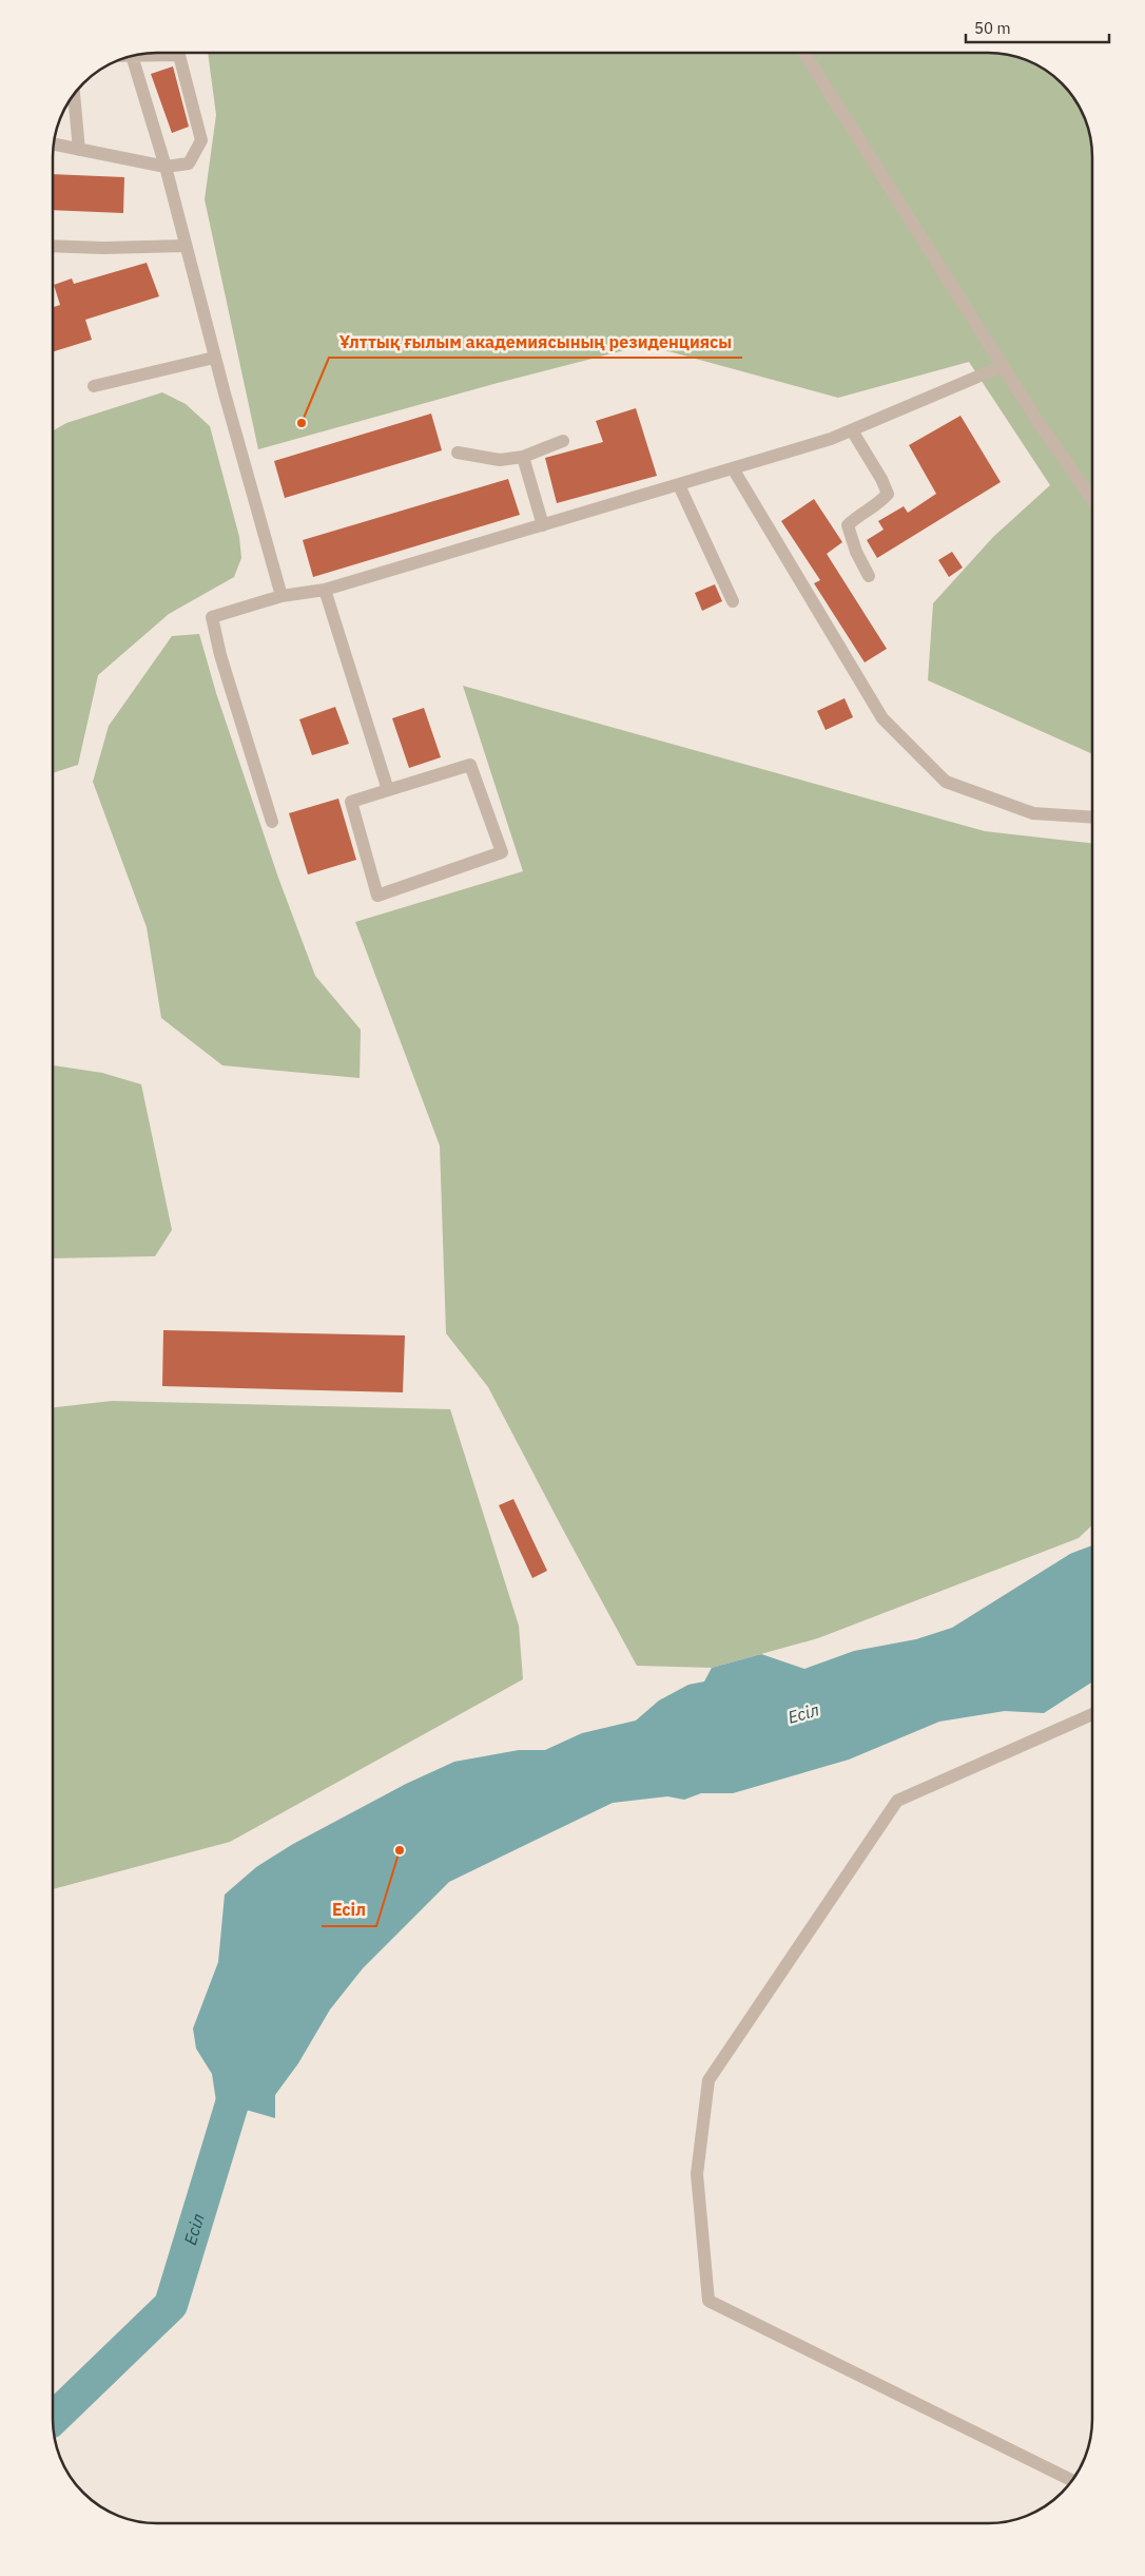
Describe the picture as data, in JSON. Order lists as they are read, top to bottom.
{
  "water": ["Есіл"],
  "places": ["Ұлттық ғылым академиясының резиденциясы", "Есіл"],
  "scale_bar": "50 m"
}
